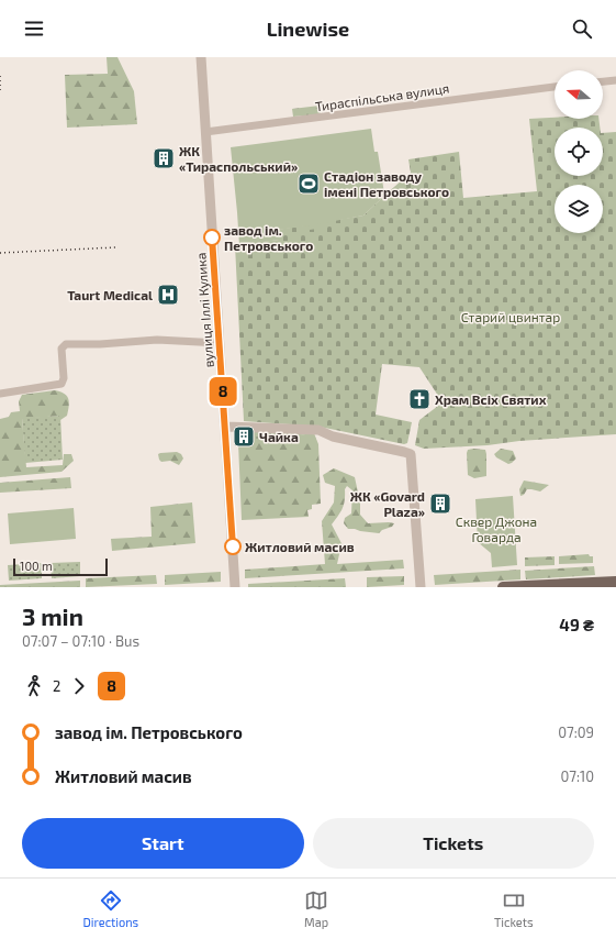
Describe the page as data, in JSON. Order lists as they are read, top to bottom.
{
  "streets": {
    "street": ["Тираспільська вулиця", "вулиця Іллі Кулика"]
  },
  "crossings": [
    ["Тираспільська вулиця", "вулиця Іллі Кулика"]
  ],
  "parks": ["Старий цвинтар", "Сквер Джона Говарда"],
  "places": {
    "building": ["ЖК «Тираспольський»", "Чайка", "ЖК «Govard Plaza»"],
    "sports": ["Стадіон заводу імені Петровського"],
    "other": ["завод ім. Петровського", "Житловий масив"],
    "hospital": ["Taurt Medical"],
    "church": ["Храм Всіх Святих"]
  },
  "lines": ["bus line 8"],
  "scale_bar": "100 m",
  "north": "left",
  "page": {
    "header": "Linewise",
    "on_map": "8",
    "scale": "100 m",
    "heading": ["3 min", "07:07 – 07:10 · Bus", "49 ₴"],
    "legs": ["2", "8"],
    "list": [
      {
        "name": "завод ім. Петровського",
        "value": "07:09"
      },
      {
        "name": "Житловий масив",
        "value": "07:10"
      }
    ],
    "buttons": ["Start", "Tickets"],
    "tabs": ["Directions", "Map", "Tickets"]
  }
}
